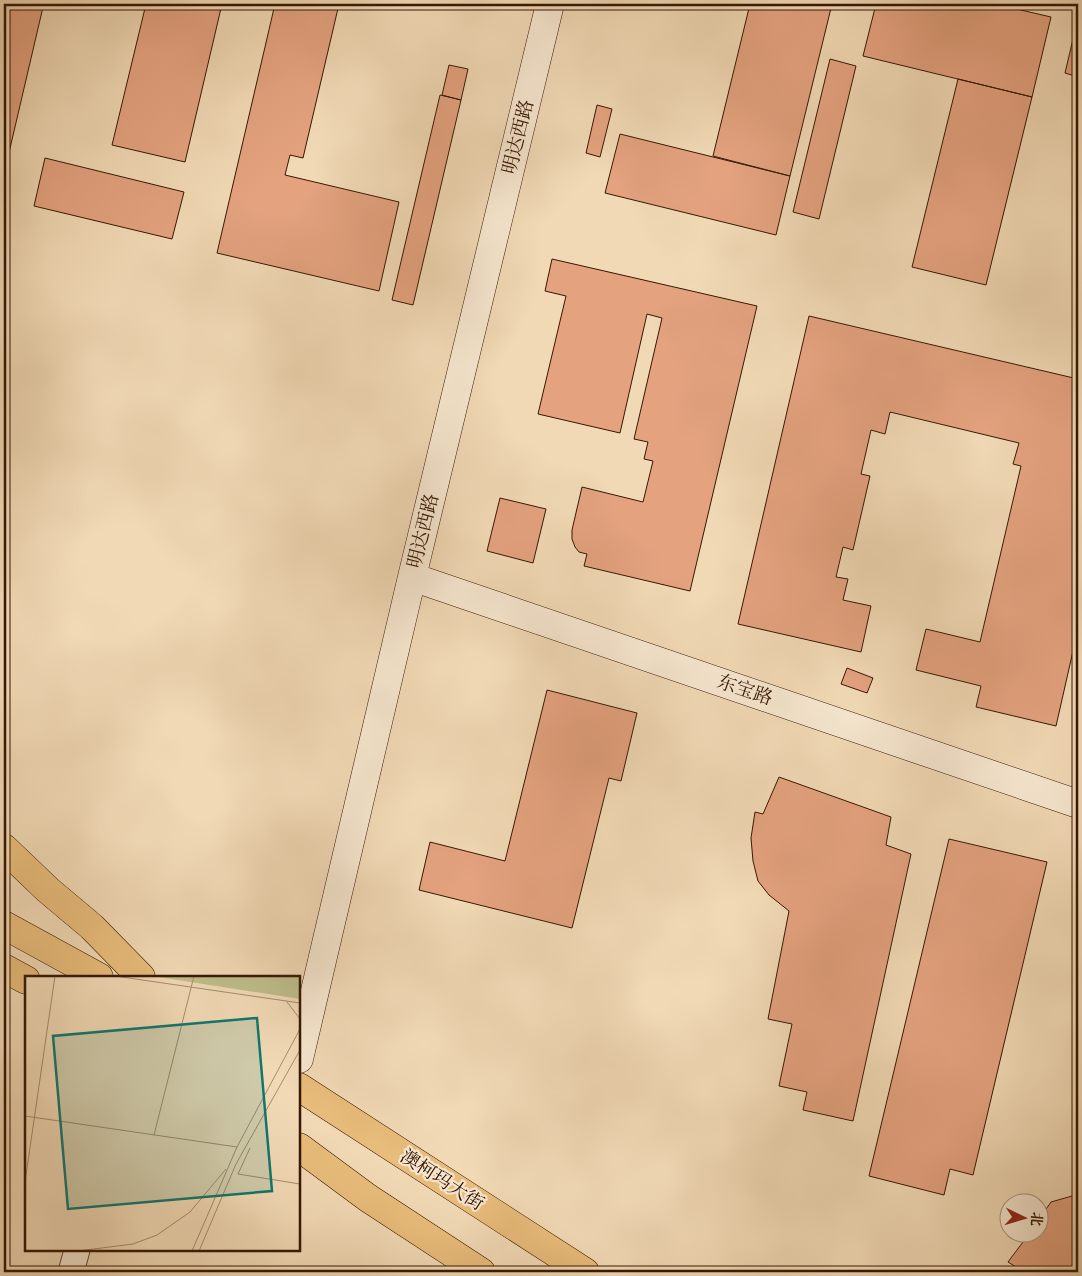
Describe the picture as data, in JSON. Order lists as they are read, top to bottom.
{
  "streets": {
    "main road": ["澳柯玛大街"],
    "street": ["明达西路", "东宝路"]
  },
  "crossings": [
    ["明达西路", "东宝路"]
  ],
  "north": "right"
}
